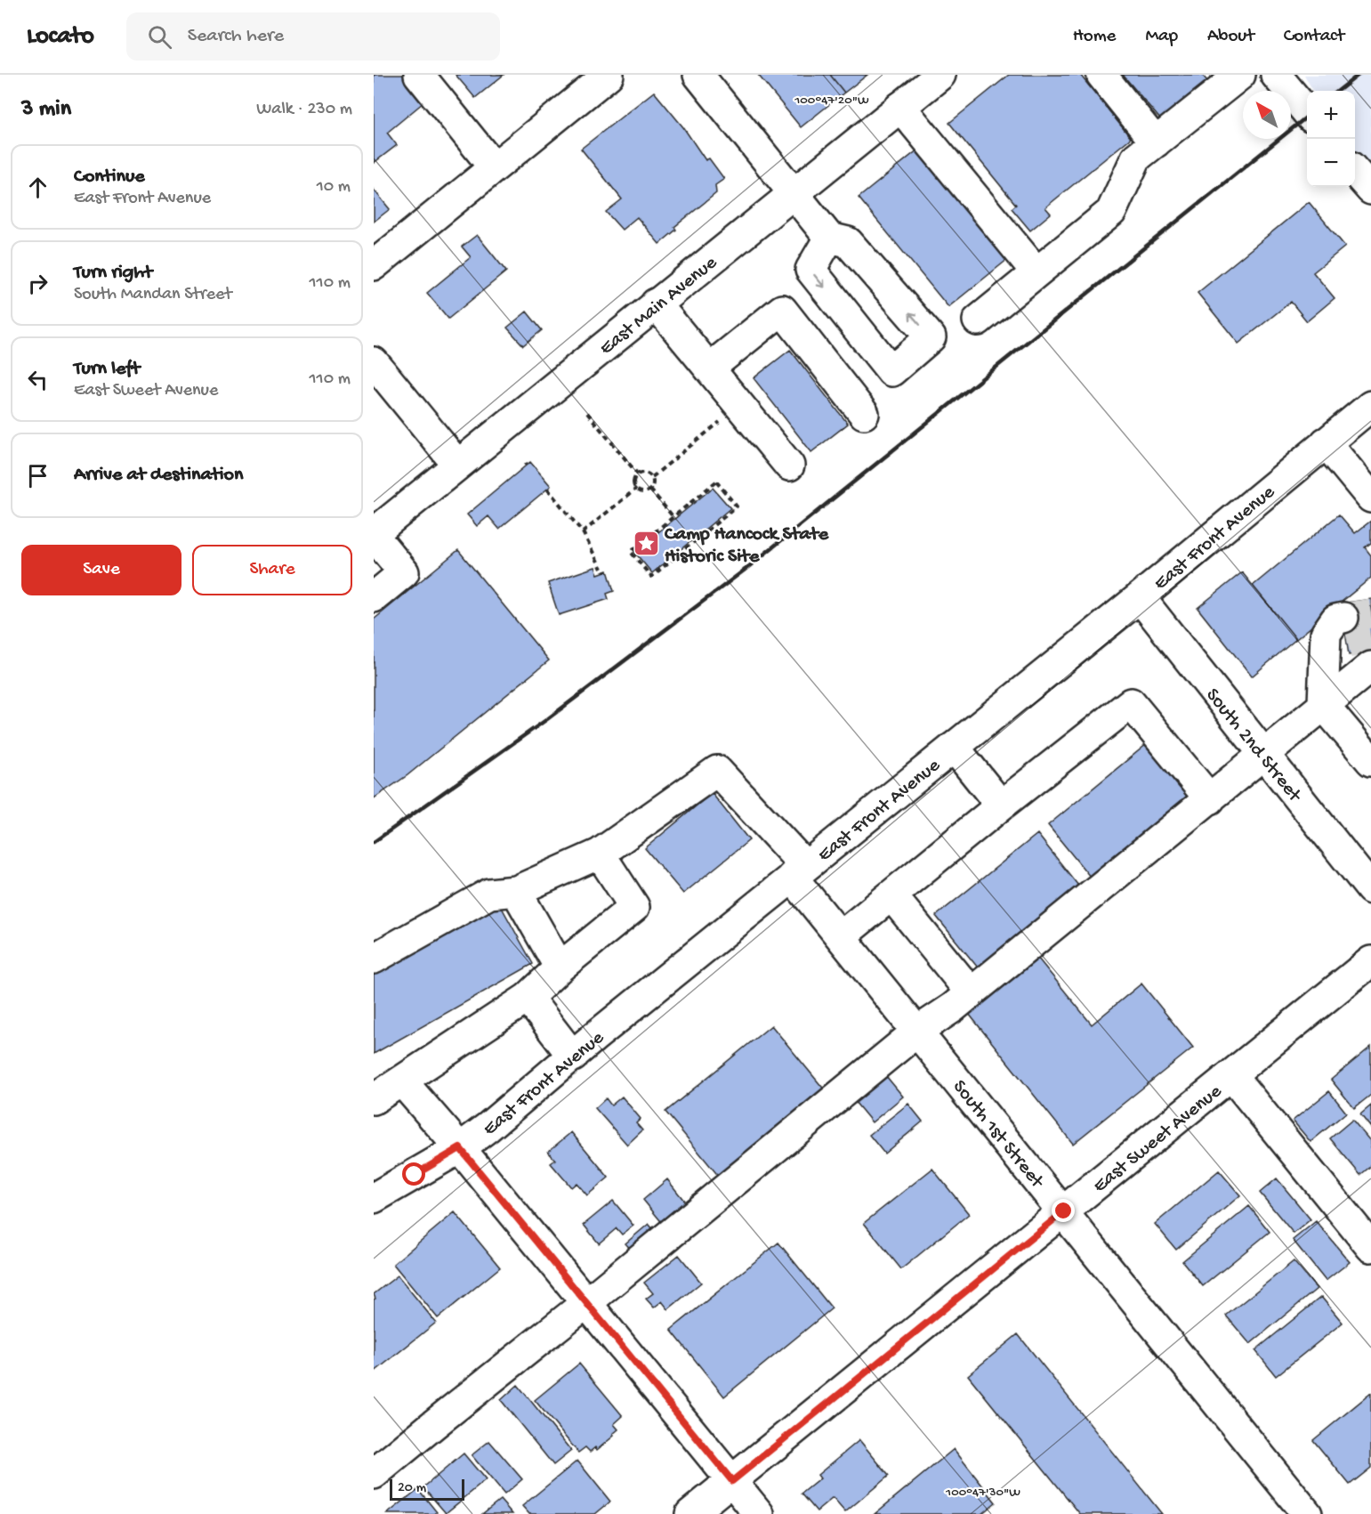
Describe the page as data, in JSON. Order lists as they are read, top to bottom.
{
  "streets": {
    "street": [
      "East Main Avenue",
      "East Front Avenue",
      "South 2nd Street",
      "South 1st Street",
      "East Sweet Avenue"
    ]
  },
  "crossings": [
    ["East Front Avenue", "South 2nd Street"],
    ["East Front Avenue", "South 1st Street"],
    ["South 1st Street", "East Sweet Avenue"]
  ],
  "places": {
    "place": ["Camp Hancock State Historic Site"]
  },
  "scale_bar": "20 m",
  "north": "top left",
  "page": {
    "header": "Locato",
    "search": "Search here",
    "nav": [
      "Home",
      "Map",
      "About",
      "Contact"
    ],
    "heading": ["3 min", "Walk · 230 m"],
    "map_buttons": ["+", "−"],
    "list": [
      ["Continue", "East Front Avenue", "10 m"],
      ["Turn right", "South Mandan Street", "110 m"],
      ["Turn left", "East Sweet Avenue", "110 m"],
      "Arrive at destination"
    ],
    "buttons": ["Save", "Share"],
    "scale": "20 m"
  },
  "coordinates": ["100°47'20\"W", "100°47'30\"W"]
}
